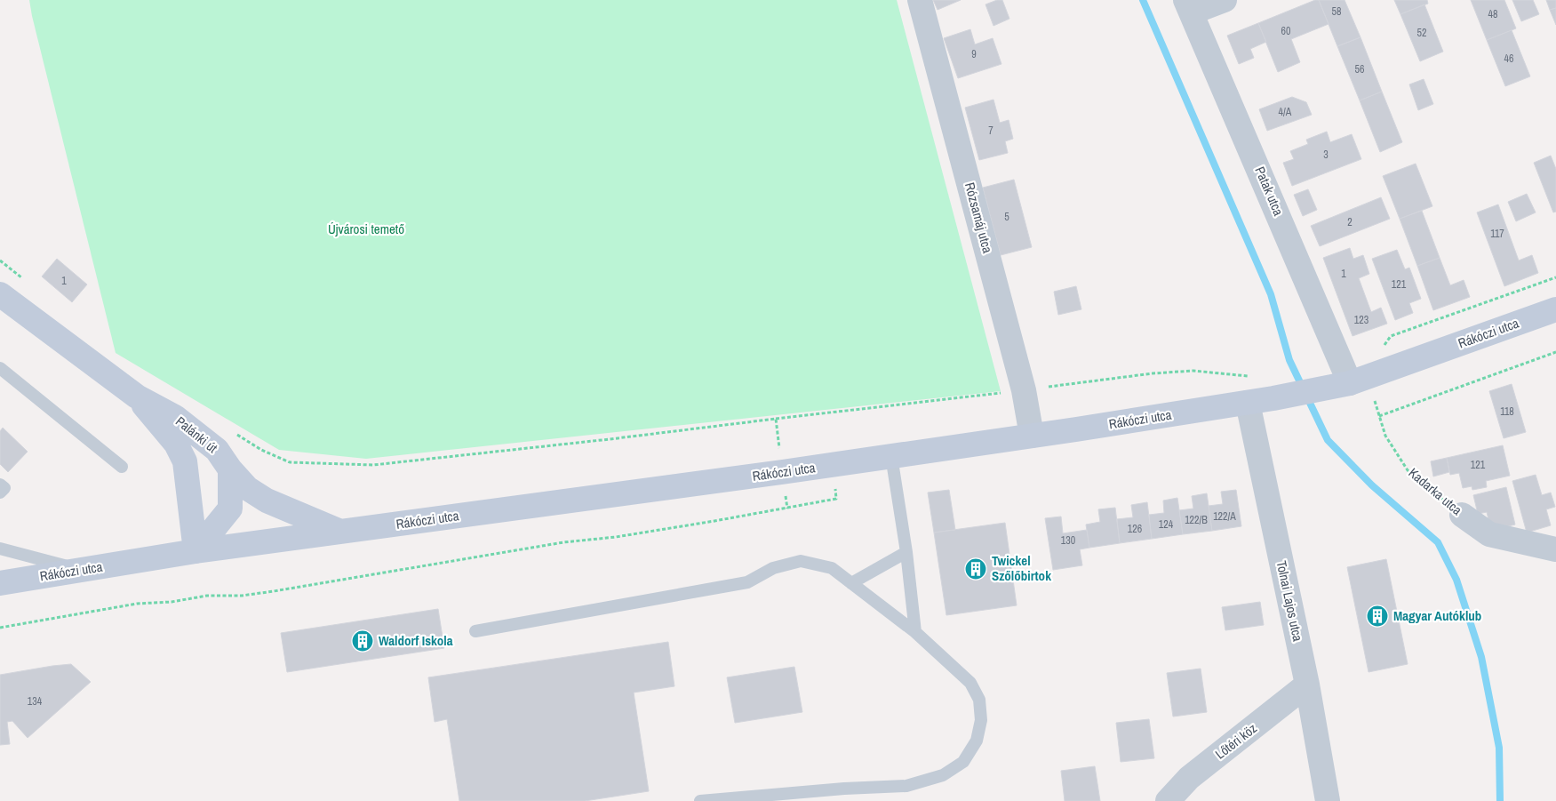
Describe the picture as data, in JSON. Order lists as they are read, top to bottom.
{
  "streets": {
    "street": [
      "Patak utca",
      "Rózsamáj utca",
      "Rákóczi utca",
      "Palánki út",
      "Kadarka utca",
      "Tolnai Lajos utca",
      "Lőtéri köz"
    ]
  },
  "crossings": [
    ["Patak utca", "Rákóczi utca"],
    ["Patak utca", "Kadarka utca"],
    ["Rózsamáj utca", "Rákóczi utca"],
    ["Rákóczi utca", "Palánki út"],
    ["Rákóczi utca", "Kadarka utca"],
    ["Rákóczi utca", "Tolnai Lajos utca"],
    ["Tolnai Lajos utca", "Lőtéri köz"]
  ],
  "parks": ["Újvárosi temető"],
  "places": {
    "building": ["Twickel Szőlőbirtok", "Magyar Autóklub", "Waldorf Iskola"]
  },
  "house_numbers": [
    "58",
    "48",
    "60",
    "52",
    "9",
    "46",
    "56",
    "4/A",
    "7",
    "3",
    "5",
    "2",
    "117",
    "1",
    "1",
    "121",
    "123",
    "118",
    "121",
    "122/A",
    "122/B",
    "124",
    "126",
    "130",
    "134"
  ]
}
